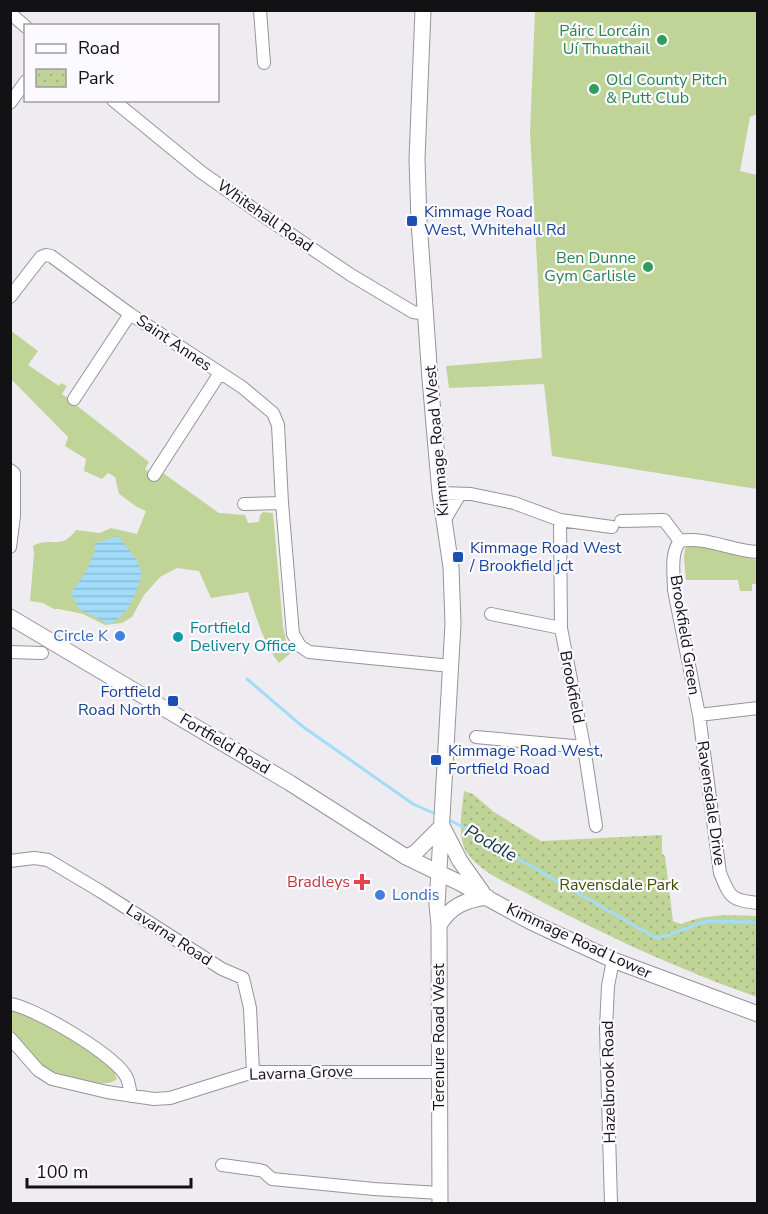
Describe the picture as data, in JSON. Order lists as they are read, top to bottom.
{
  "streets": {
    "main road": [
      "Kimmage Road West",
      "Fortfield Road",
      "Kimmage Road Lower",
      "Terenure Road West"
    ],
    "street": [
      "Whitehall Road",
      "Saint Annes",
      "Brookfield Green",
      "Brookfield",
      "Ravensdale Drive",
      "Lavarna Road",
      "Lavarna Grove",
      "Hazelbrook Road"
    ]
  },
  "crossings": [
    ["Whitehall Road", "Kimmage Road West"],
    ["Saint Annes", "Kimmage Road West"],
    ["Kimmage Road West", "Fortfield Road"],
    ["Kimmage Road West", "Kimmage Road Lower"],
    ["Kimmage Road West", "Terenure Road West"],
    ["Brookfield Green", "Ravensdale Drive"],
    ["Fortfield Road", "Kimmage Road Lower"],
    ["Fortfield Road", "Terenure Road West"],
    ["Lavarna Road", "Lavarna Grove"],
    ["Kimmage Road Lower", "Terenure Road West"],
    ["Kimmage Road Lower", "Hazelbrook Road"],
    ["Terenure Road West", "Lavarna Grove"]
  ],
  "water": ["Poddle"],
  "parks": ["Ravensdale Park"],
  "places": {
    "other": [
      "Páirc Lorcáin Uí Thuathail",
      "Old County Pitch & Putt Club",
      "Ben Dunne Gym Carlisle",
      "Circle K",
      "Fortfield Delivery Office",
      "Londis"
    ],
    "transit": [
      "Kimmage Road West, Whitehall Rd",
      "Kimmage Road West / Brookfield jct",
      "Fortfield Road North",
      "Kimmage Road West, Fortfield Road"
    ],
    "health": ["Bradleys"]
  },
  "legend": ["Road", "Park"],
  "scale_bar": "100 m"
}
